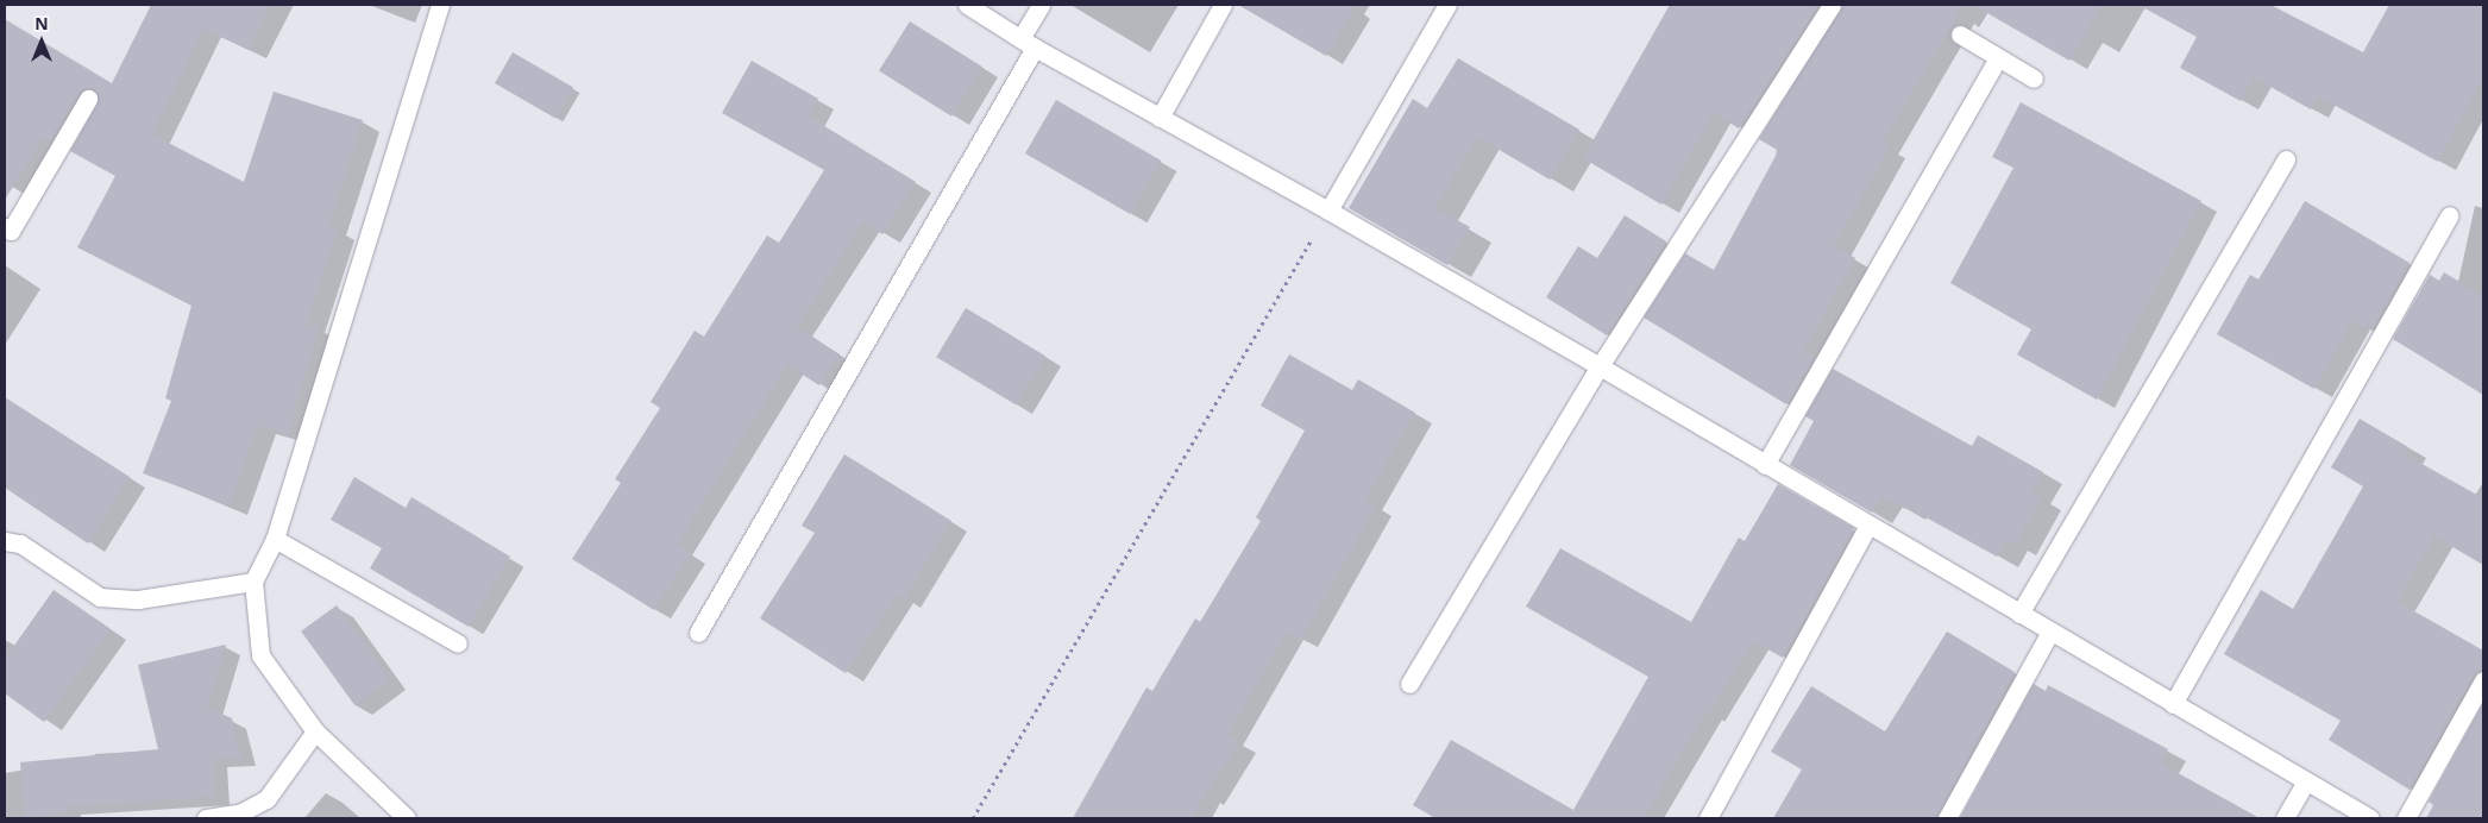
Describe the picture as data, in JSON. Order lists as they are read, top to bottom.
{
  "north": "top"
}
